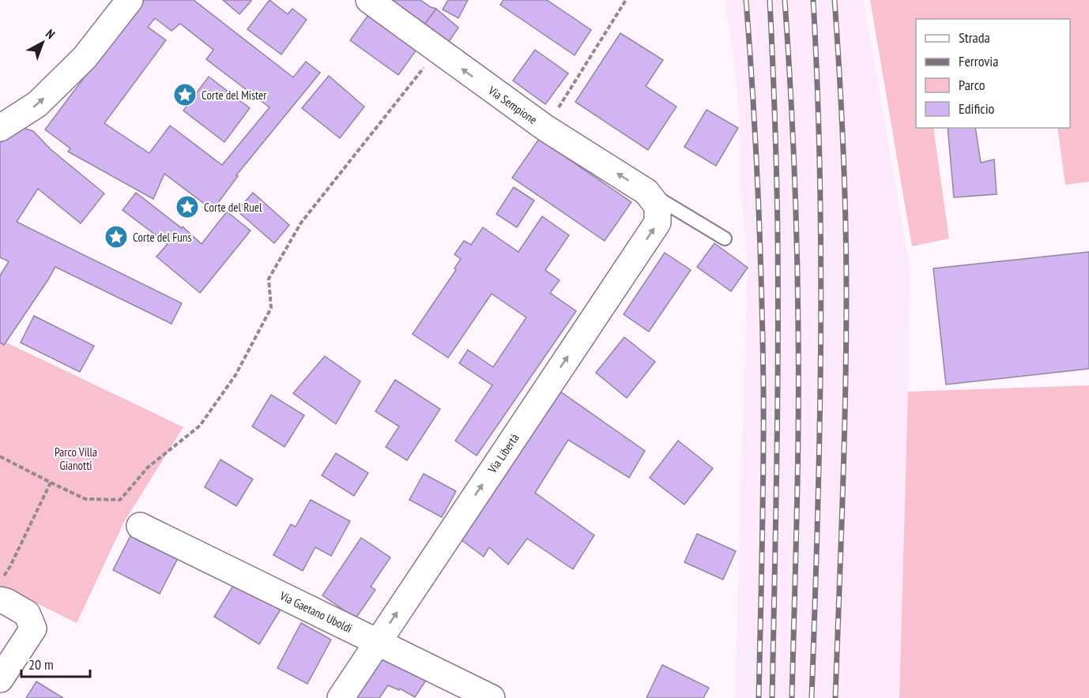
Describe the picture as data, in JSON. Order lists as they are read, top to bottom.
{
  "streets": {
    "street": ["Via Sempione", "Via Libertà", "Via Gaetano Uboldi"]
  },
  "crossings": [
    ["Via Sempione", "Via Libertà"],
    ["Via Libertà", "Via Gaetano Uboldi"]
  ],
  "one_way": ["Via Sempione", "Via Libertà"],
  "parks": ["Parco Villa Gianotti"],
  "places": {
    "place": ["Corte del Mister", "Corte del Ruel", "Corte del Funs"]
  },
  "legend": [
    "Strada",
    "Ferrovia",
    "Parco",
    "Edificio"
  ],
  "scale_bar": "20 m",
  "north": "top right"
}
